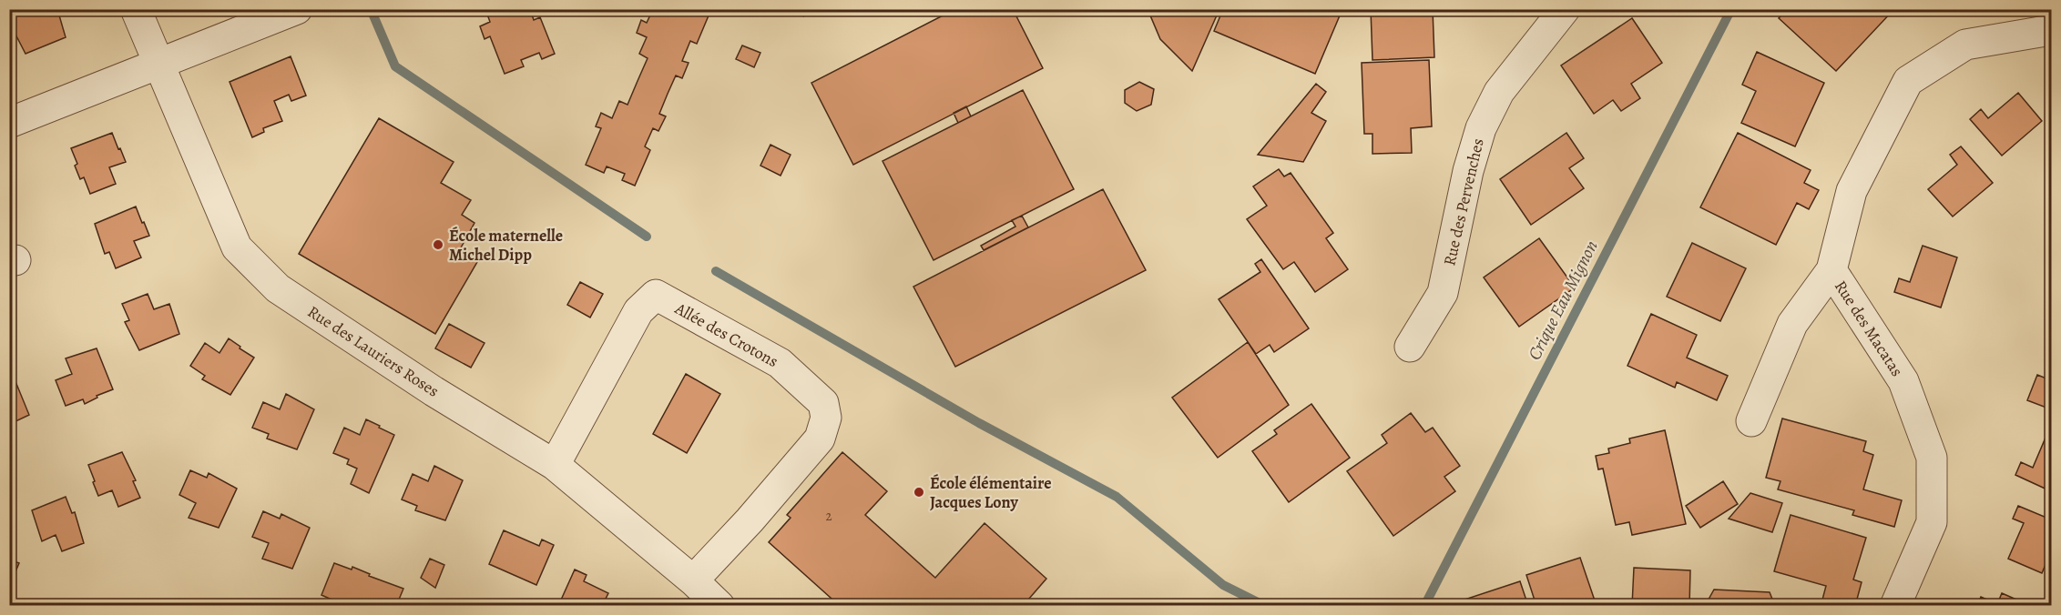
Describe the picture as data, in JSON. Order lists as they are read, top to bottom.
{
  "streets": {
    "street": [
      "Rue des Pervenches",
      "Rue des Macatas",
      "Allée des Crotons",
      "Rue des Lauriers Roses"
    ]
  },
  "crossings": [
    ["Allée des Crotons", "Rue des Lauriers Roses"]
  ],
  "water": ["Crique Eau Mignon"],
  "places": ["École maternelle Michel Dipp", "École élémentaire Jacques Lony"],
  "house_numbers": ["2"]
}
